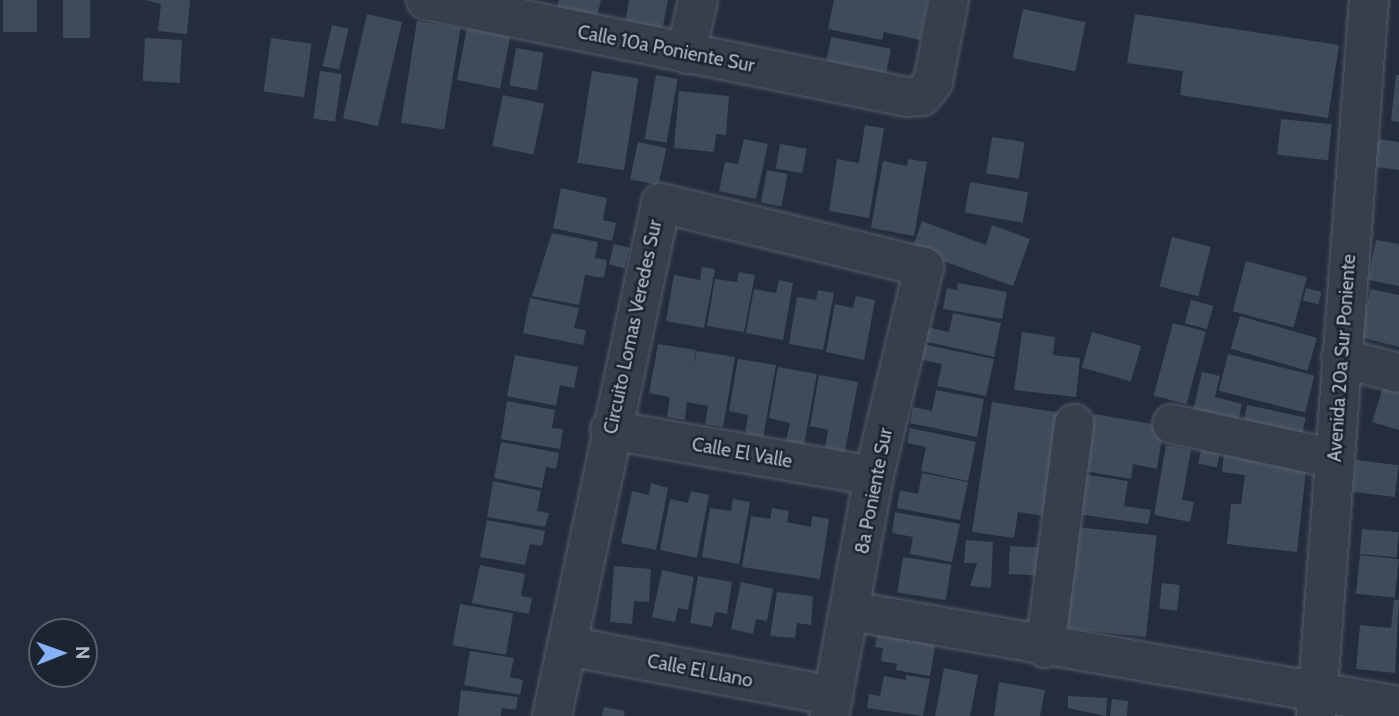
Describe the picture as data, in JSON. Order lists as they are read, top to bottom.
{
  "streets": {
    "street": [
      "Calle 10a Poniente Sur",
      "Circuito Lomas Veredes Sur",
      "Avenida 20a Sur Poniente",
      "Calle El Valle",
      "8a Poniente Sur",
      "Calle El Llano"
    ]
  },
  "crossings": [
    ["Circuito Lomas Veredes Sur", "Calle El Valle"],
    ["Circuito Lomas Veredes Sur", "8a Poniente Sur"],
    ["Circuito Lomas Veredes Sur", "Calle El Llano"],
    ["Calle El Valle", "8a Poniente Sur"],
    ["8a Poniente Sur", "Calle El Llano"]
  ],
  "north": "right"
}
